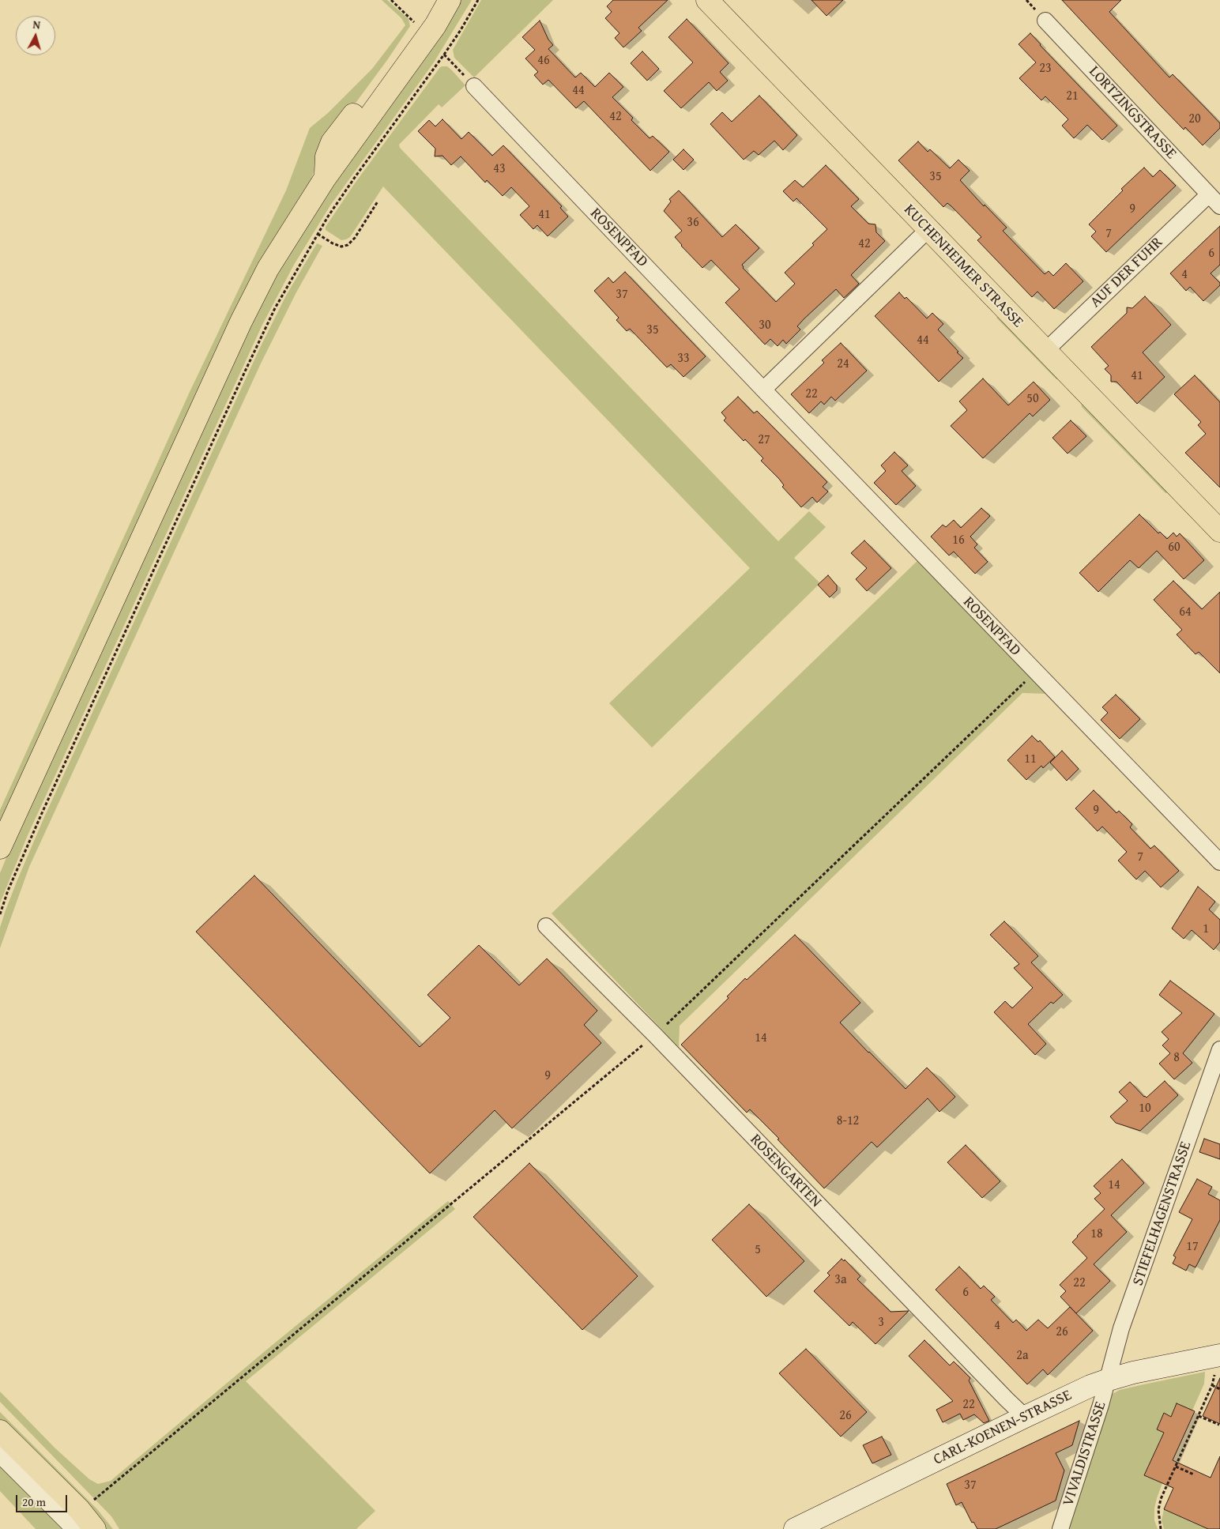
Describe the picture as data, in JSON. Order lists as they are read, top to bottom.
{
  "streets": {
    "main road": ["KUCHENHEIMER STRASSE"],
    "street": [
      "LORTZINGSTRASSE",
      "ROSENPFAD",
      "AUF DER FUHR",
      "ROSENGARTEN",
      "STIEFELHAGENSTRASSE",
      "CARL-KOENEN-STRASSE",
      "VIVALDISTRASSE"
    ]
  },
  "crossings": [
    ["LORTZINGSTRASSE", "AUF DER FUHR"],
    ["KUCHENHEIMER STRASSE", "AUF DER FUHR"],
    ["ROSENGARTEN", "CARL-KOENEN-STRASSE"],
    ["STIEFELHAGENSTRASSE", "CARL-KOENEN-STRASSE"],
    ["STIEFELHAGENSTRASSE", "VIVALDISTRASSE"],
    ["CARL-KOENEN-STRASSE", "VIVALDISTRASSE"]
  ],
  "house_numbers": [
    "46",
    "23",
    "44",
    "21",
    "42",
    "20",
    "43",
    "35",
    "9",
    "41",
    "36",
    "7",
    "42",
    "6",
    "4",
    "37",
    "30",
    "35",
    "44",
    "33",
    "24",
    "41",
    "22",
    "50",
    "27",
    "16",
    "60",
    "64",
    "11",
    "9",
    "7",
    "1",
    "14",
    "8",
    "9",
    "10",
    "8-12",
    "14",
    "18",
    "17",
    "5",
    "3a",
    "22",
    "6",
    "3",
    "4",
    "26",
    "2a",
    "22",
    "26",
    "37"
  ],
  "scale_bar": "20 m",
  "north": "top"
}
